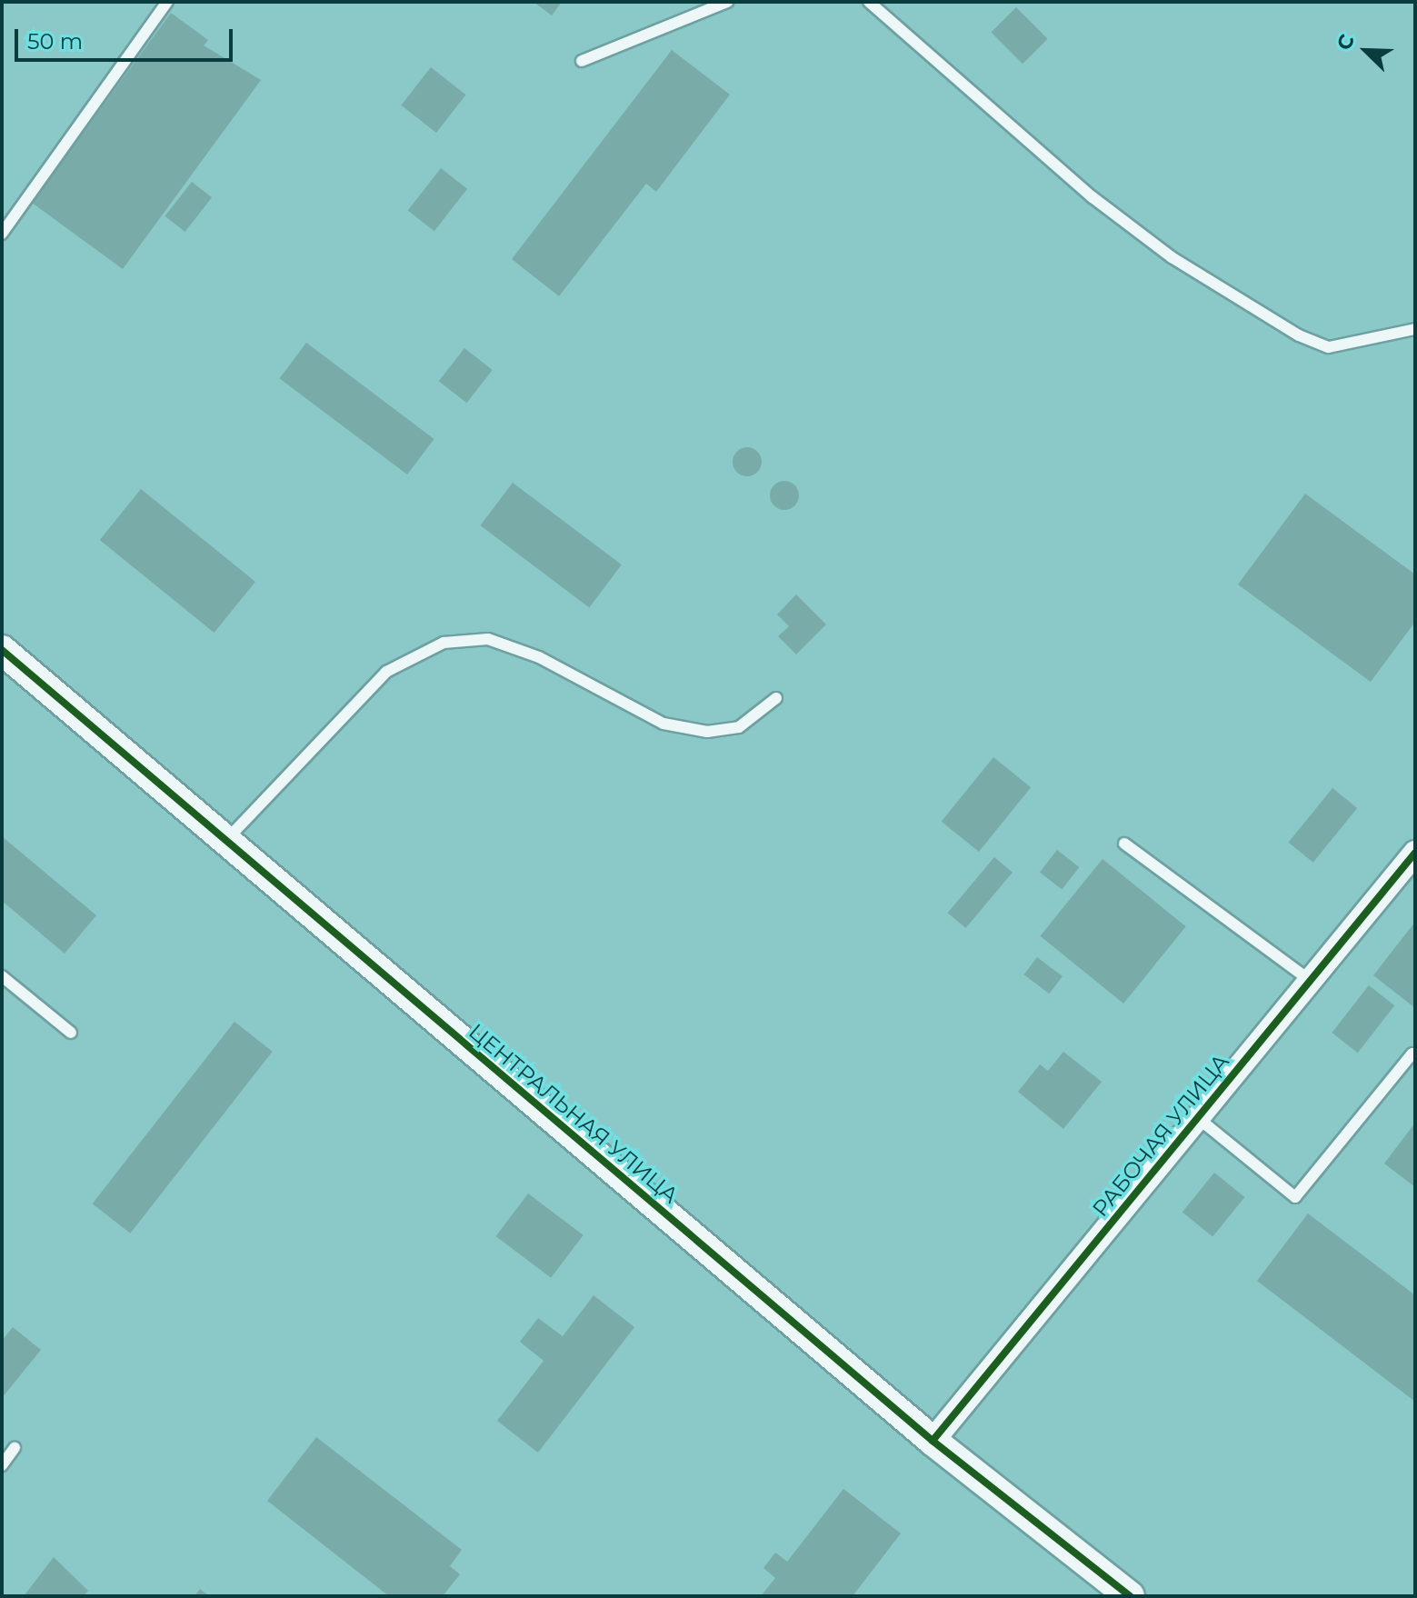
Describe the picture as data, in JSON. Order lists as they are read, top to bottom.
{
  "streets": {
    "street": ["ЦЕНТРАЛЬНАЯ УЛИЦА", "РАБОЧАЯ УЛИЦА"]
  },
  "crossings": [
    ["ЦЕНТРАЛЬНАЯ УЛИЦА", "РАБОЧАЯ УЛИЦА"]
  ],
  "scale_bar": "50 m",
  "north": "top left"
}
